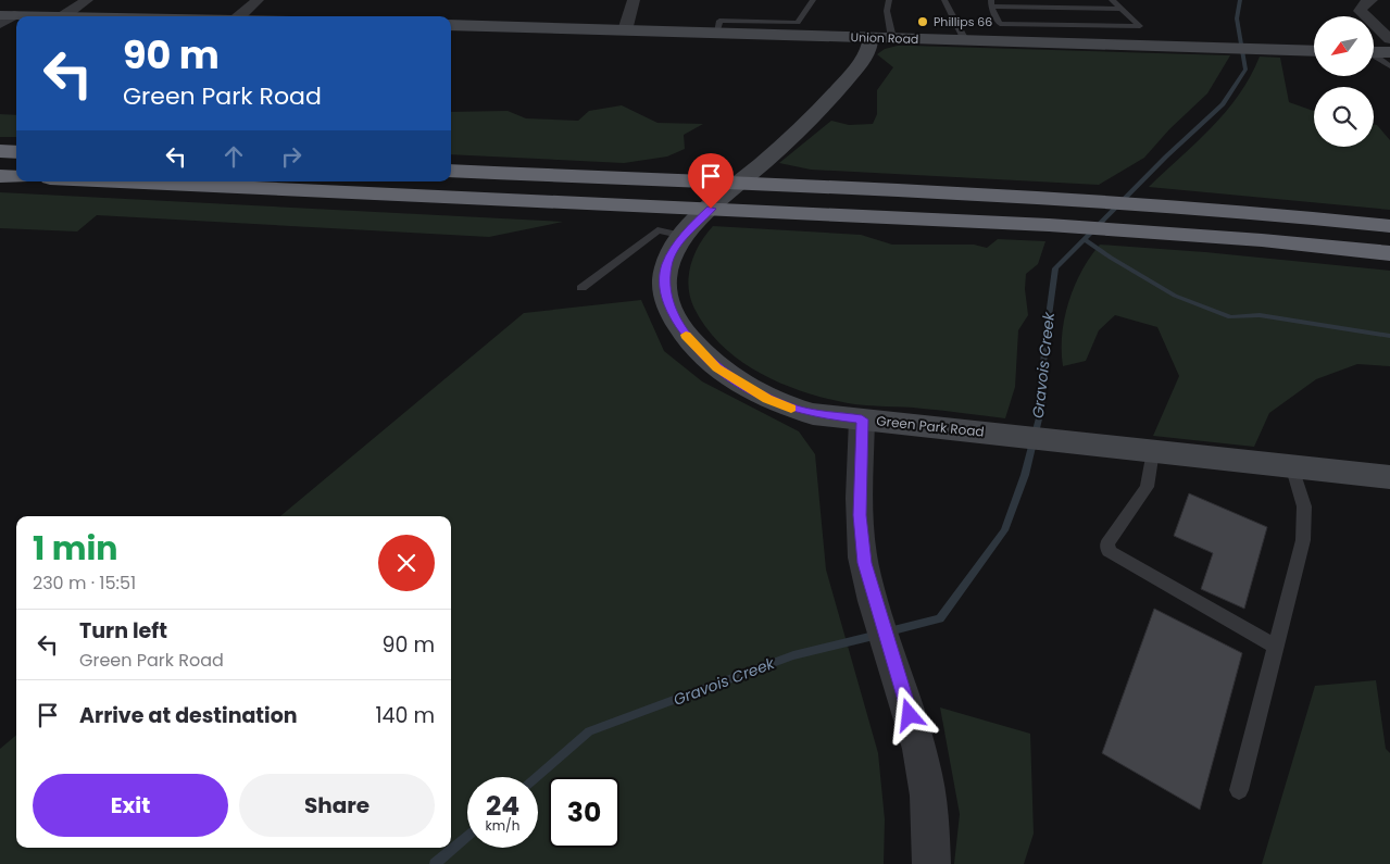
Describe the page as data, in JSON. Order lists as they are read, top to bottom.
{
  "streets": {
    "main road": ["Union Road", "Green Park Road"]
  },
  "crossings": [
    ["Union Road", "Green Park Road"]
  ],
  "water": ["Gravois Creek"],
  "places": ["Phillips 66"],
  "north": "bottom left",
  "page": {
    "turn": ["90 m", "Green Park Road"],
    "heading": ["1 min", "230 m · 15:51"],
    "list": [
      {
        "name": "Turn left",
        "note": "Green Park Road",
        "value": "90 m"
      },
      {
        "name": "Arrive at destination",
        "value": "140 m"
      }
    ],
    "buttons": ["Exit", "Share"],
    "speed": "24 km/h",
    "limit": "30"
  }
}
